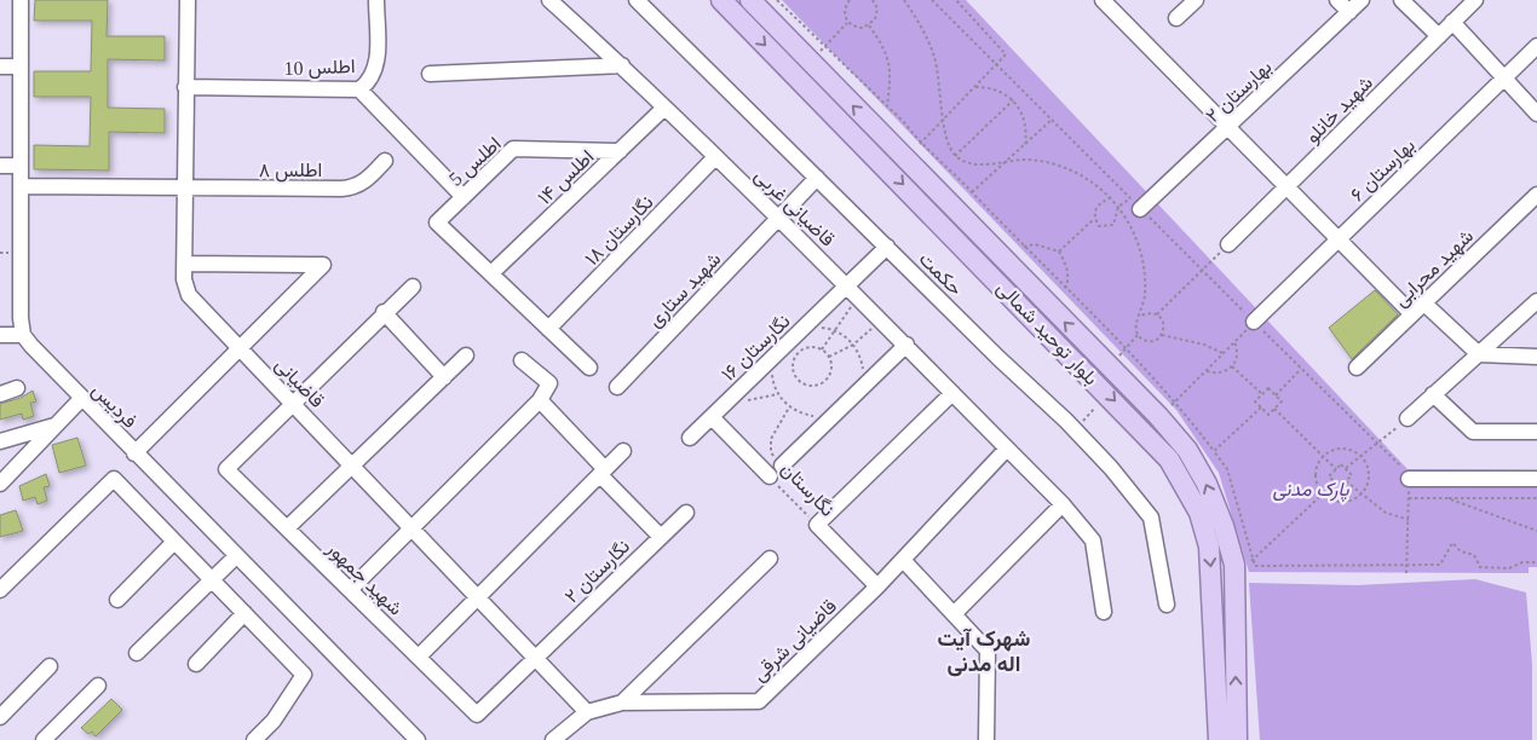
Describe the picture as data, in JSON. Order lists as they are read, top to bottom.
{
  "streets": {
    "main road": ["بلوار توحید شمالی"],
    "street": [
      "اطلس 10",
      "بهارستان ۲",
      "شهید خانلو",
      "اطلس 5",
      "اطلس ۸",
      "بهارستان ۶",
      "اطلس ۱۴",
      "قاضیانی غربی",
      "نگارستان ۱۸",
      "شهید محرابی",
      "حکمت",
      "شهید ستاری",
      "نگارستان ۱۶",
      "قاضیانی",
      "فردیس",
      "نگارستان",
      "نگارستان ۲",
      "شهید جمهور",
      "قاضیانی شرقی"
    ]
  },
  "crossings": [
    ["اطلس 10", "قاضیانی"],
    ["اطلس 5", "اطلس ۱۴"],
    ["اطلس ۸", "قاضیانی"],
    ["اطلس ۱۴", "قاضیانی غربی"],
    ["قاضیانی غربی", "نگارستان ۱۸"],
    ["قاضیانی غربی", "شهید ستاری"],
    ["قاضیانی غربی", "نگارستان ۱۶"],
    ["قاضیانی غربی", "قاضیانی شرقی"],
    ["حکمت", "شهید ستاری"],
    ["حکمت", "نگارستان ۱۶"],
    ["نگارستان ۱۶", "نگارستان"],
    ["قاضیانی", "نگارستان ۲"],
    ["قاضیانی", "شهید جمهور"],
    ["قاضیانی", "قاضیانی شرقی"],
    ["نگارستان", "قاضیانی شرقی"],
    ["نگارستان ۲", "شهید جمهور"]
  ],
  "districts": ["شهرک آیت اله مدنی"],
  "parks": ["پارک مدنی"]
}
